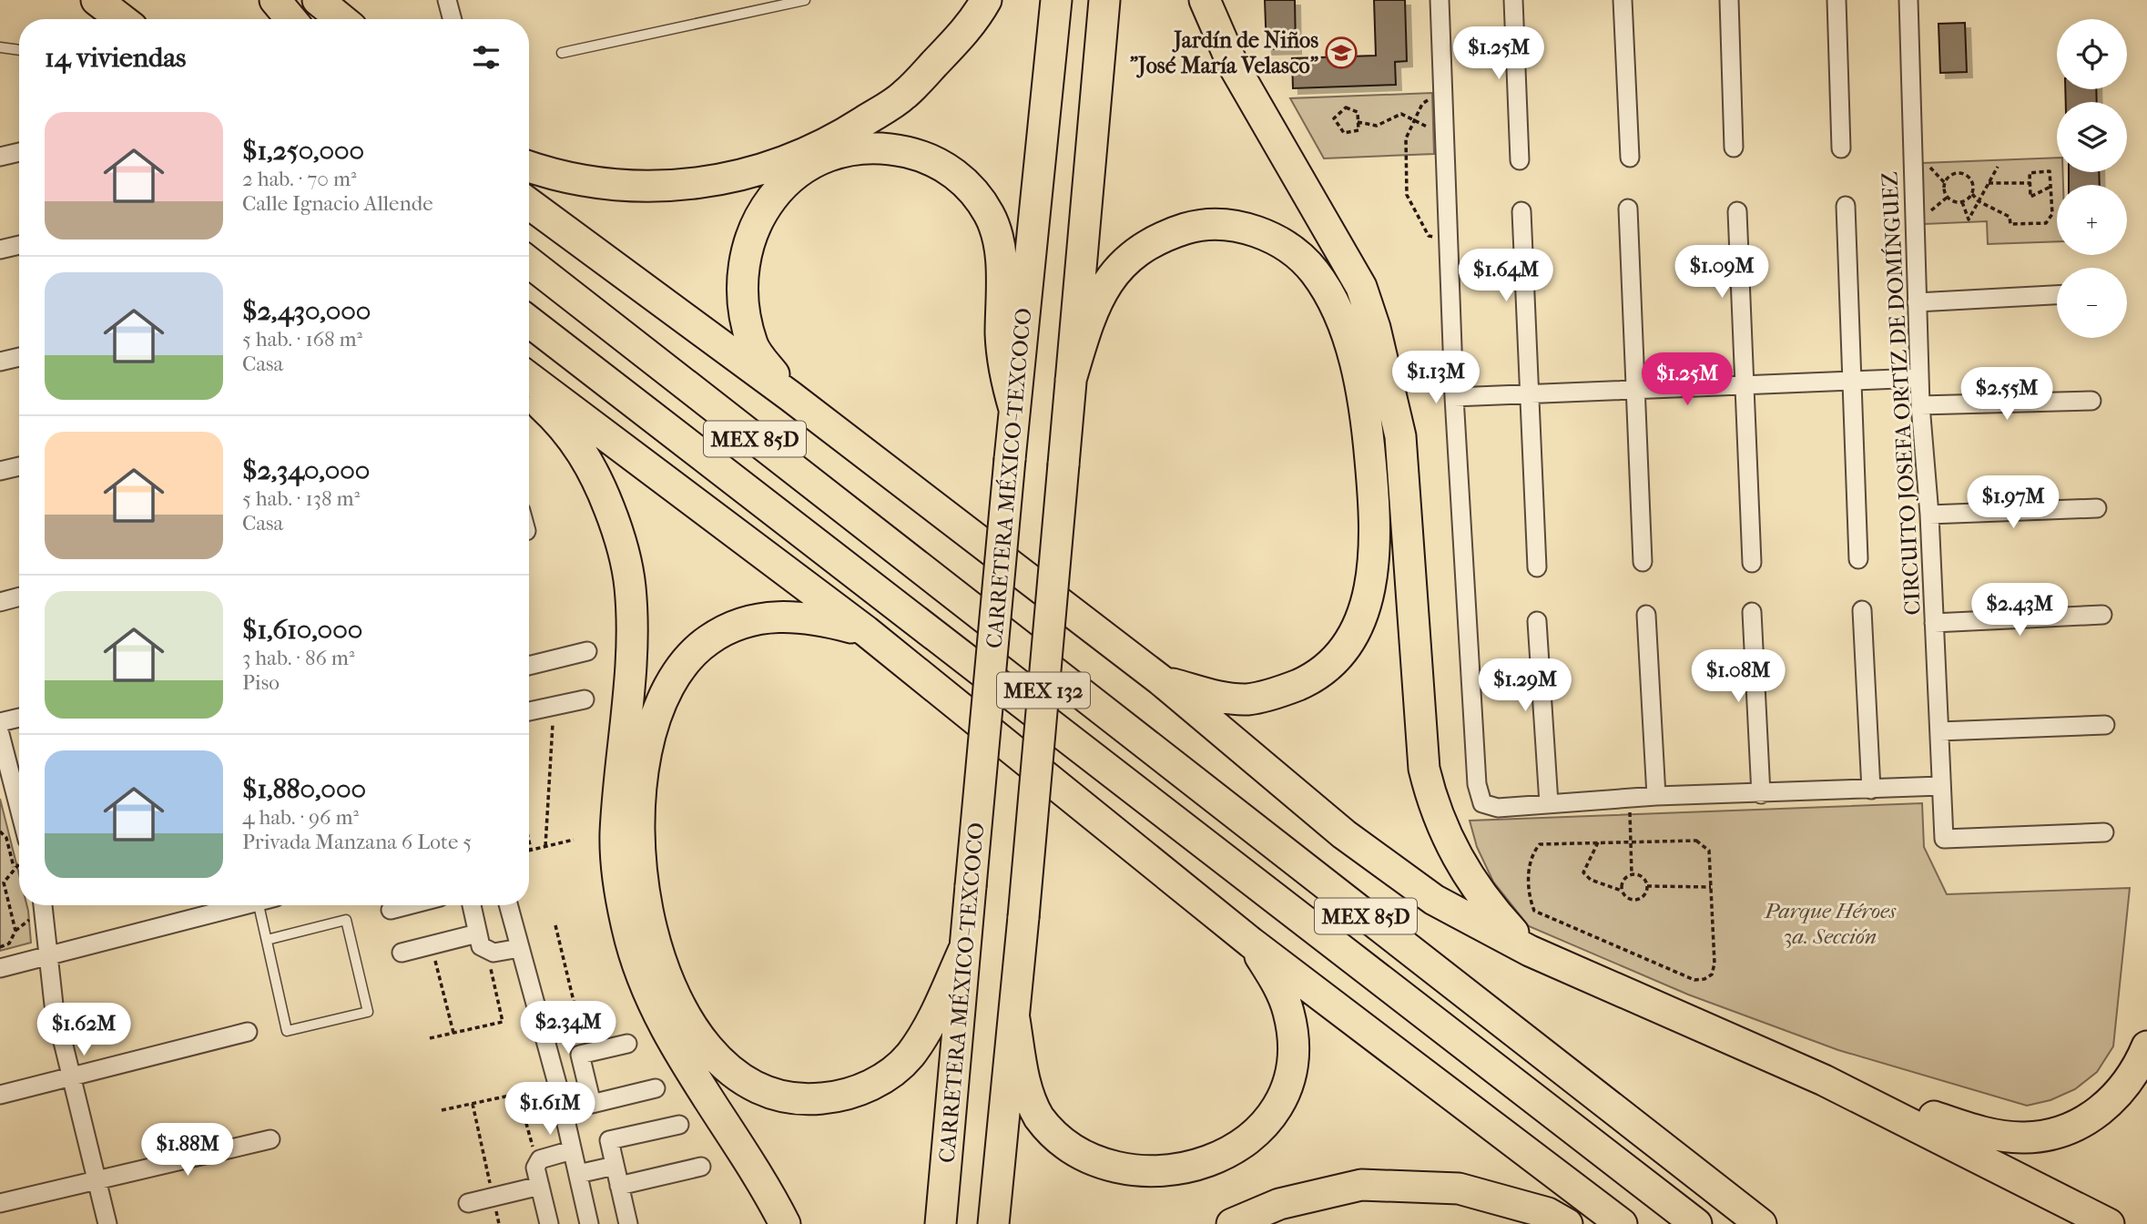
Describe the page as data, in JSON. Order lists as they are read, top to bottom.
{
  "streets": {
    "highway": ["MEX 85D", "CARRETERA MÉXICO-TEXCOCO", "MEX 132"],
    "street": ["CIRCUITO JOSEFA ORTIZ DE DOMÍNGUEZ"]
  },
  "parks": ["Parque Héroes 3a. Sección"],
  "places": {
    "school or university": ["Jardín de Niños \"José María Velasco\""]
  },
  "page": {
    "map_buttons": ["+", "−"],
    "heading": "14 viviendas",
    "price": [
      "$1.25M",
      "$1.09M",
      "$1.64M",
      "$1.13M",
      "$1.25M",
      "$2.55M",
      "$1.97M",
      "$2.43M",
      "$1.08M",
      "$1.29M",
      "$2.34M",
      "$1.62M",
      "$1.61M",
      "$1.88M"
    ],
    "list": [
      {
        "name": "$1,250,000",
        "note": "2 hab. · 70 m² · Calle Ignacio Allende"
      },
      {
        "name": "$2,430,000",
        "note": "5 hab. · 168 m² · Casa"
      },
      {
        "name": "$2,340,000",
        "note": "5 hab. · 138 m² · Casa"
      },
      {
        "name": "$1,610,000",
        "note": "3 hab. · 86 m² · Piso"
      },
      {
        "name": "$1,880,000",
        "note": "4 hab. · 96 m² · Privada Manzana 6 Lote 5"
      }
    ]
  }
}
